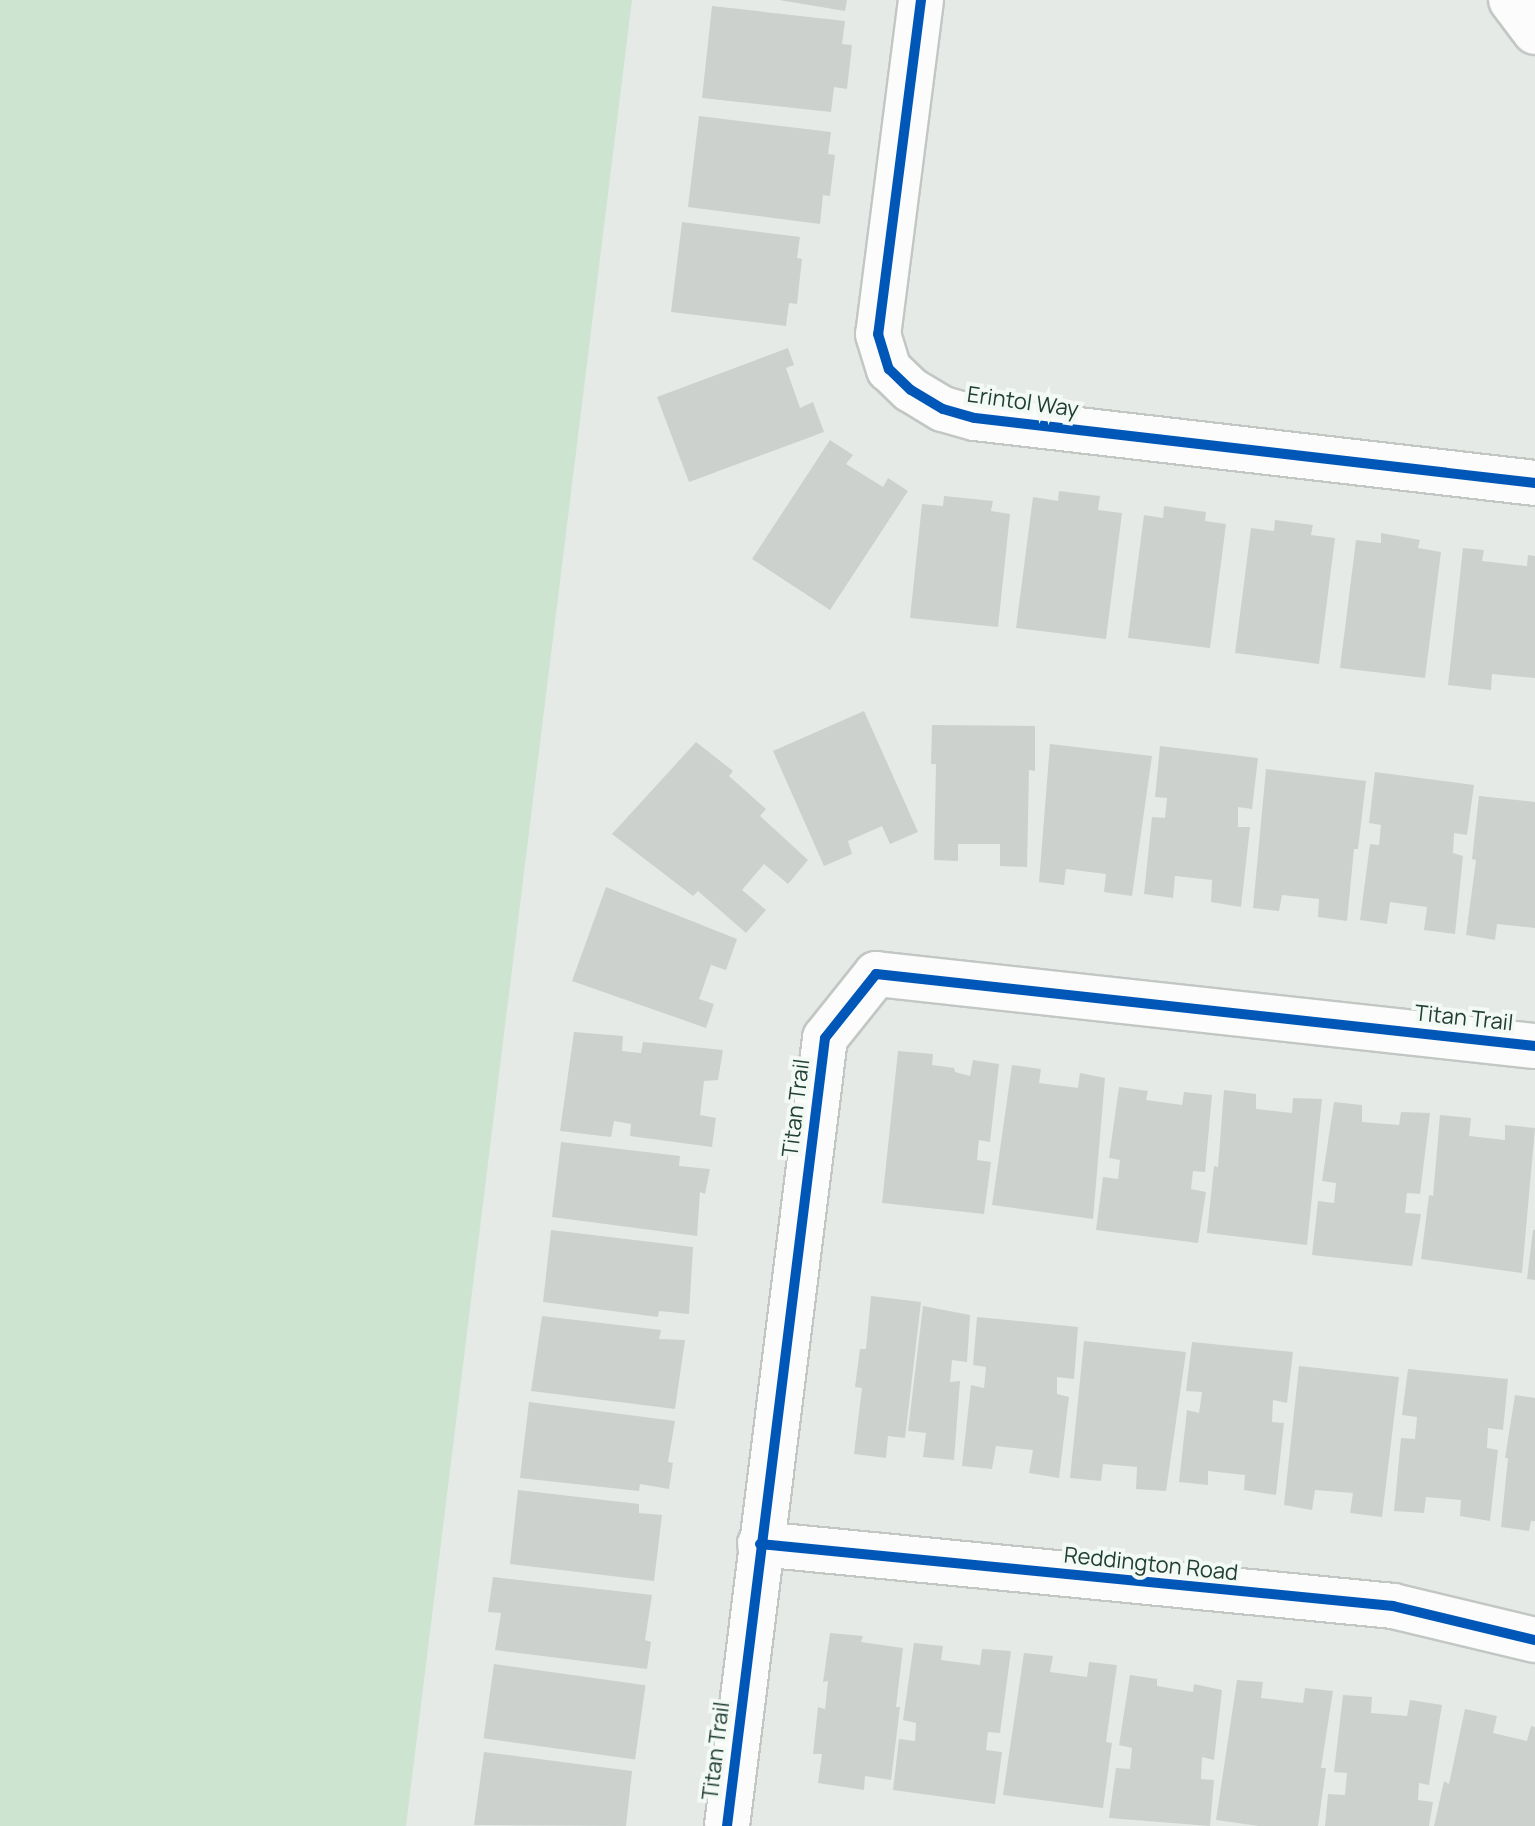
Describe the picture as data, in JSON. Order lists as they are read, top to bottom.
{
  "streets": {
    "street": ["Erintol Way", "Titan Trail", "Reddington Road"]
  },
  "crossings": [
    ["Titan Trail", "Reddington Road"]
  ]
}
